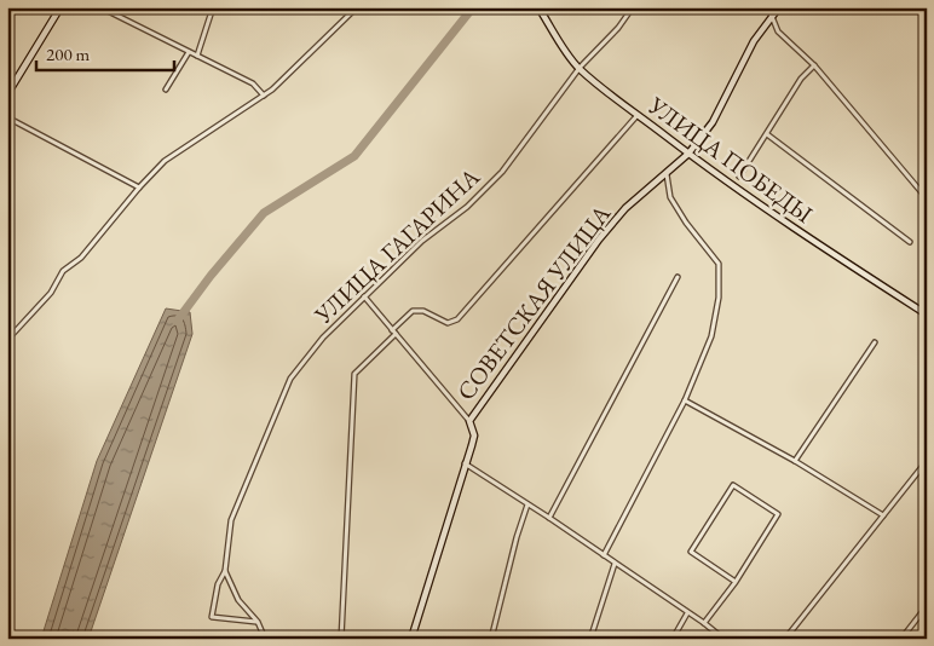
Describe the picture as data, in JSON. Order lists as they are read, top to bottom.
{
  "streets": {
    "street": ["УЛИЦА ПОБЕДЫ", "УЛИЦА ГАГАРИНА", "СОВЕТСКАЯ УЛИЦА"]
  },
  "crossings": [
    ["УЛИЦА ПОБЕДЫ", "УЛИЦА ГАГАРИНА"],
    ["УЛИЦА ПОБЕДЫ", "СОВЕТСКАЯ УЛИЦА"]
  ],
  "scale_bar": "200 m"
}
